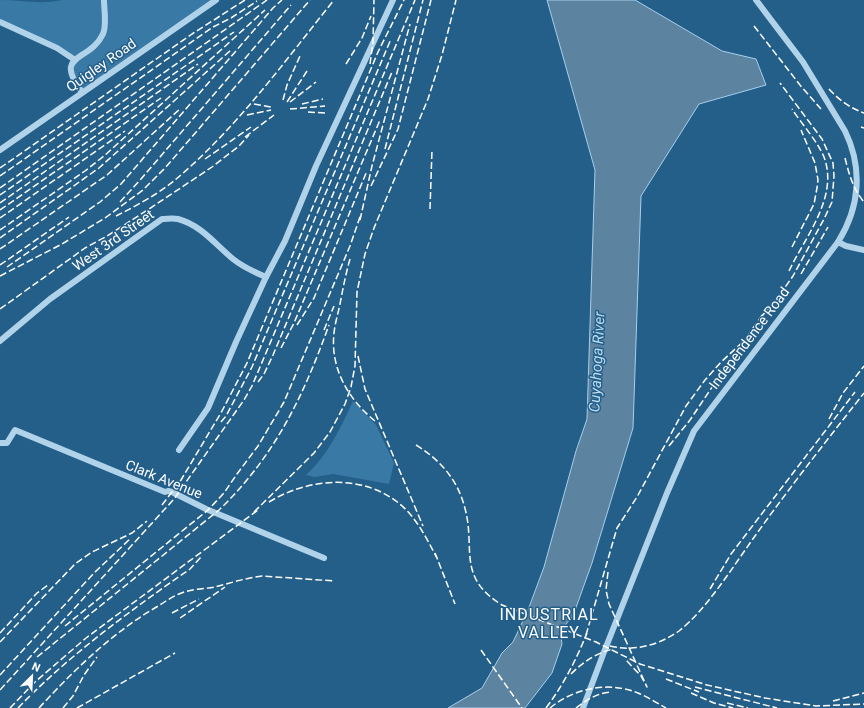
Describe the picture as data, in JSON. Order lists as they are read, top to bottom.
{
  "streets": {
    "street": [
      "Quigley Road",
      "West 3rd Street",
      "Independence Road",
      "Clark Avenue"
    ]
  },
  "districts": ["INDUSTRIAL VALLEY"],
  "water": ["Cuyahoga River"],
  "north": "top right"
}
